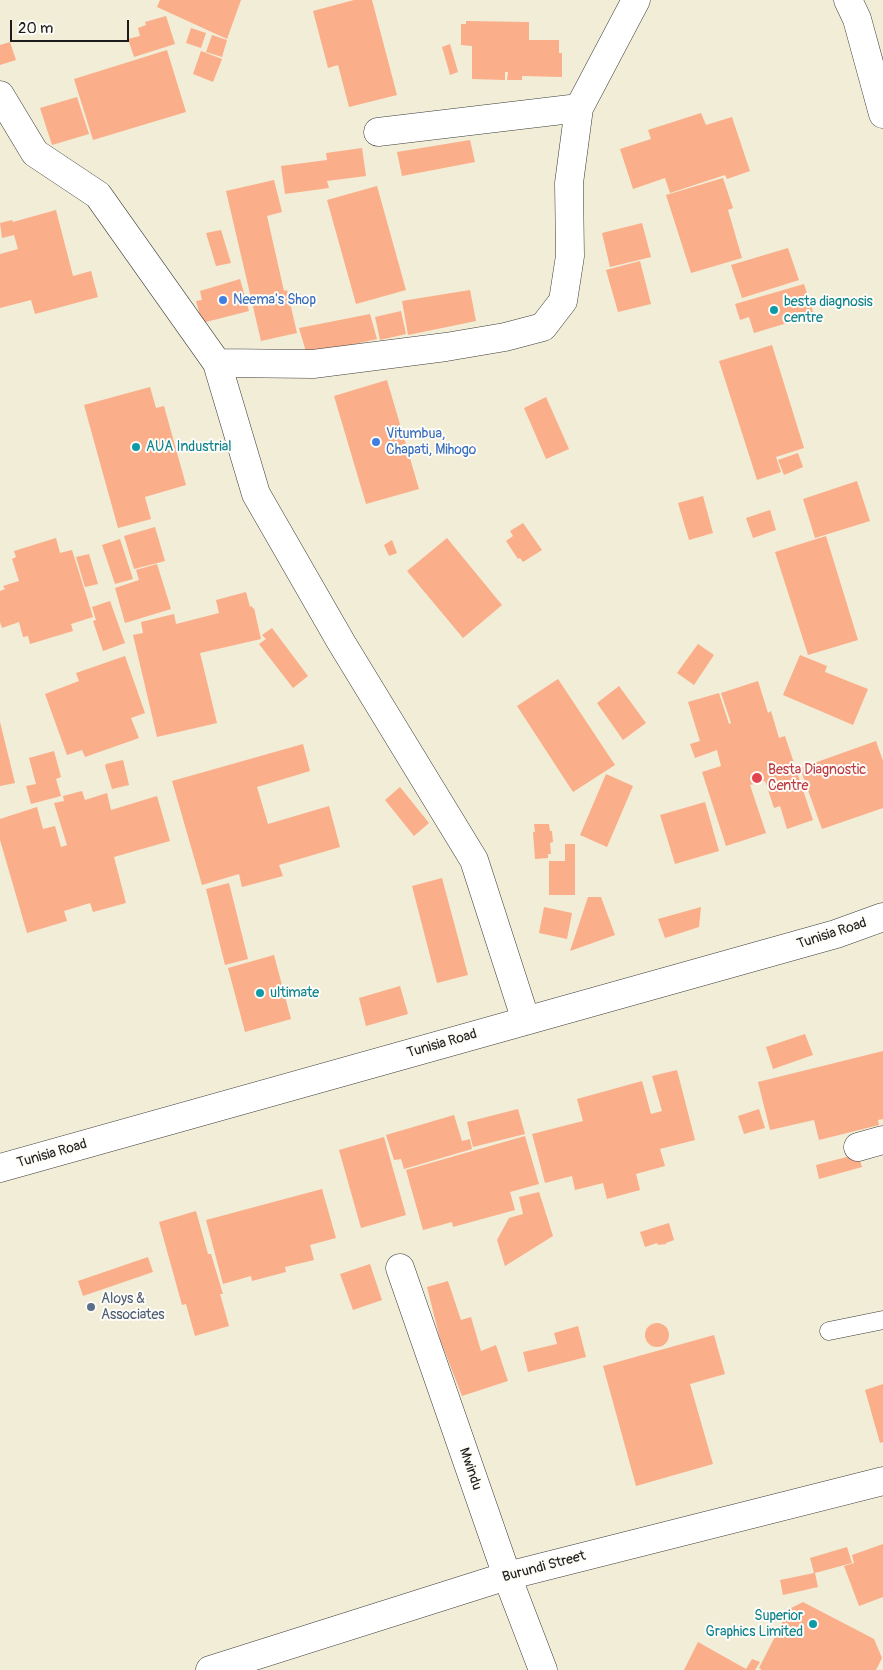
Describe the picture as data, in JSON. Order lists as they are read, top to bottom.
{
  "streets": {
    "street": ["Tunisia Road", "Mwindu", "Burundi Street"]
  },
  "crossings": [
    ["Mwindu", "Burundi Street"]
  ],
  "places": [
    "Neema's Shop",
    "besta diagnosis centre",
    "Vitumbua, Chapati, Mihogo",
    "AUA Industrial",
    "Besta Diagnostic Centre",
    "ultimate",
    "Aloys & Associates",
    "Superior Graphics Limited"
  ],
  "scale_bar": "20 m"
}
